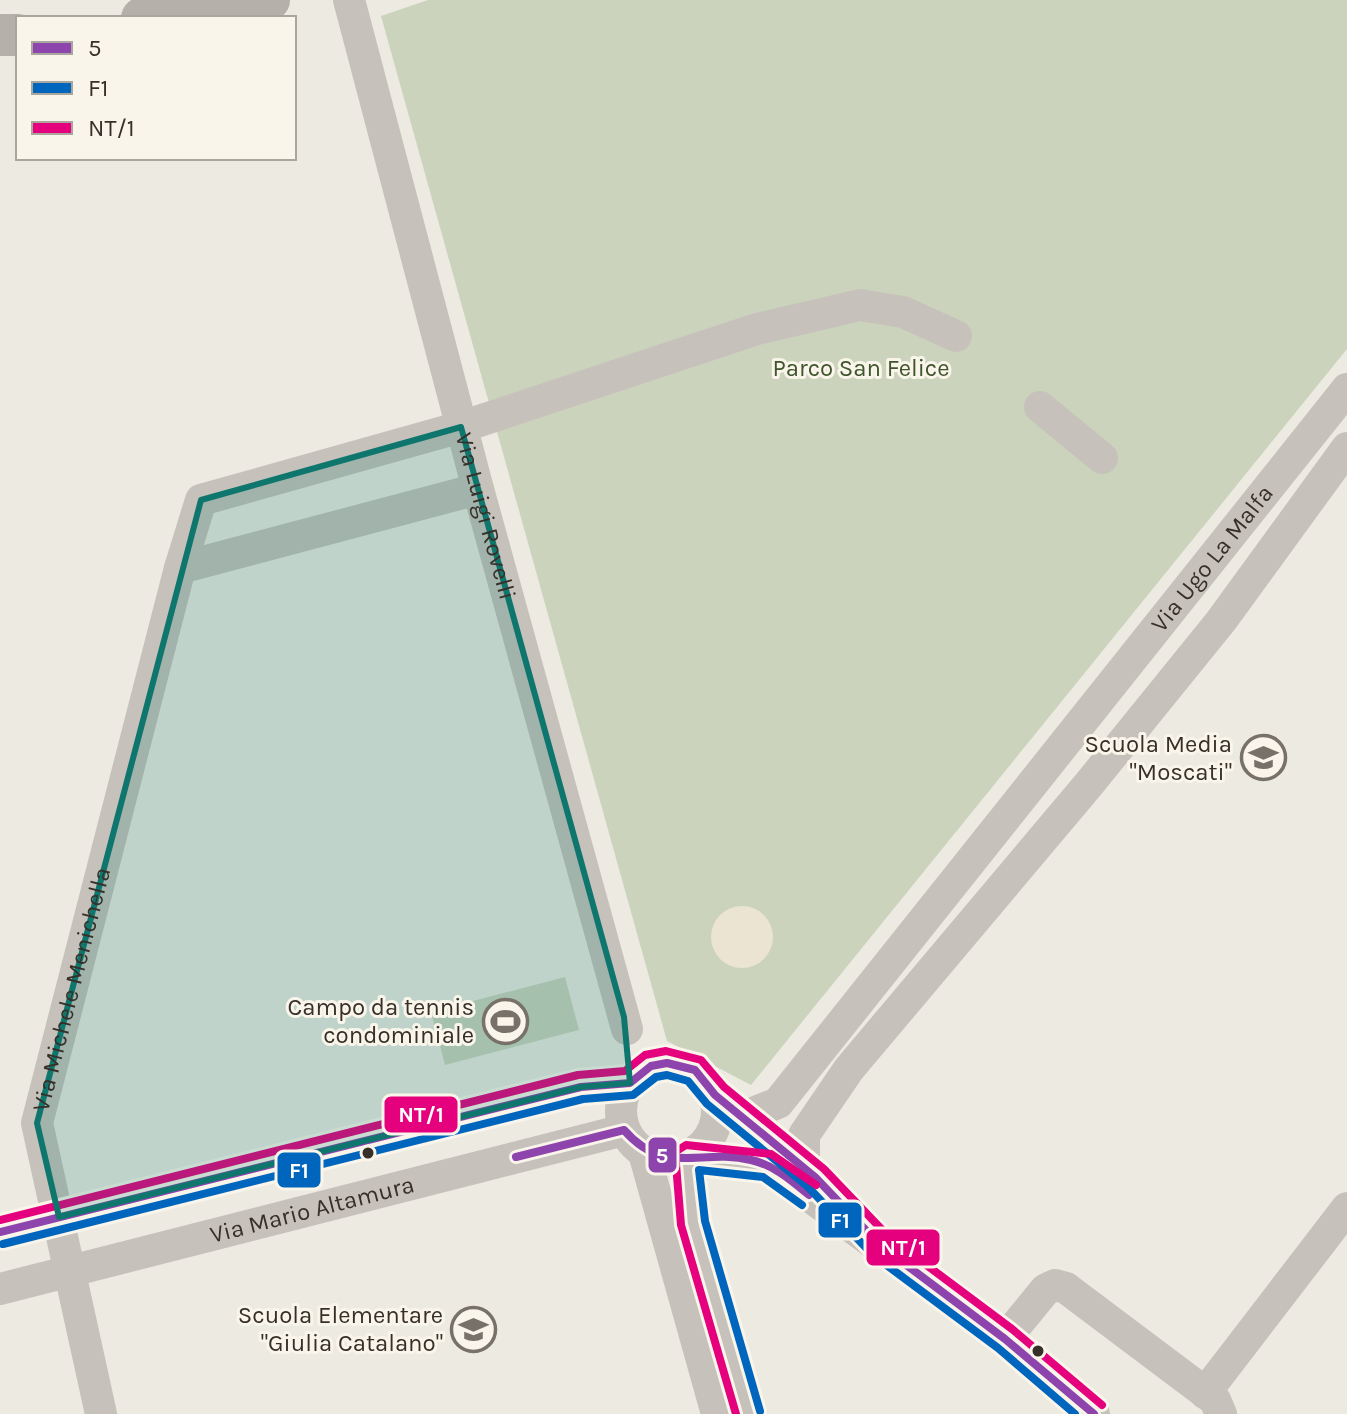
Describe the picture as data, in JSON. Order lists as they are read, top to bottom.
{
  "streets": {
    "street": [
      "Via Luigi Rovelli",
      "Via Ugo La Malfa",
      "Via Michele Menichella",
      "Via Mario Altamura"
    ]
  },
  "crossings": [
    ["Via Luigi Rovelli", "Via Michele Menichella"],
    ["Via Michele Menichella", "Via Mario Altamura"]
  ],
  "parks": ["Parco San Felice"],
  "places": {
    "school or university": ["Scuola Media \"Moscati\"", "Scuola Elementare \"Giulia Catalano\""],
    "sports": ["Campo da tennis condominiale"]
  },
  "lines": ["transit line NT/1", "transit line 5", "transit line F1"],
  "legend": ["5", "F1", "NT/1"]
}
